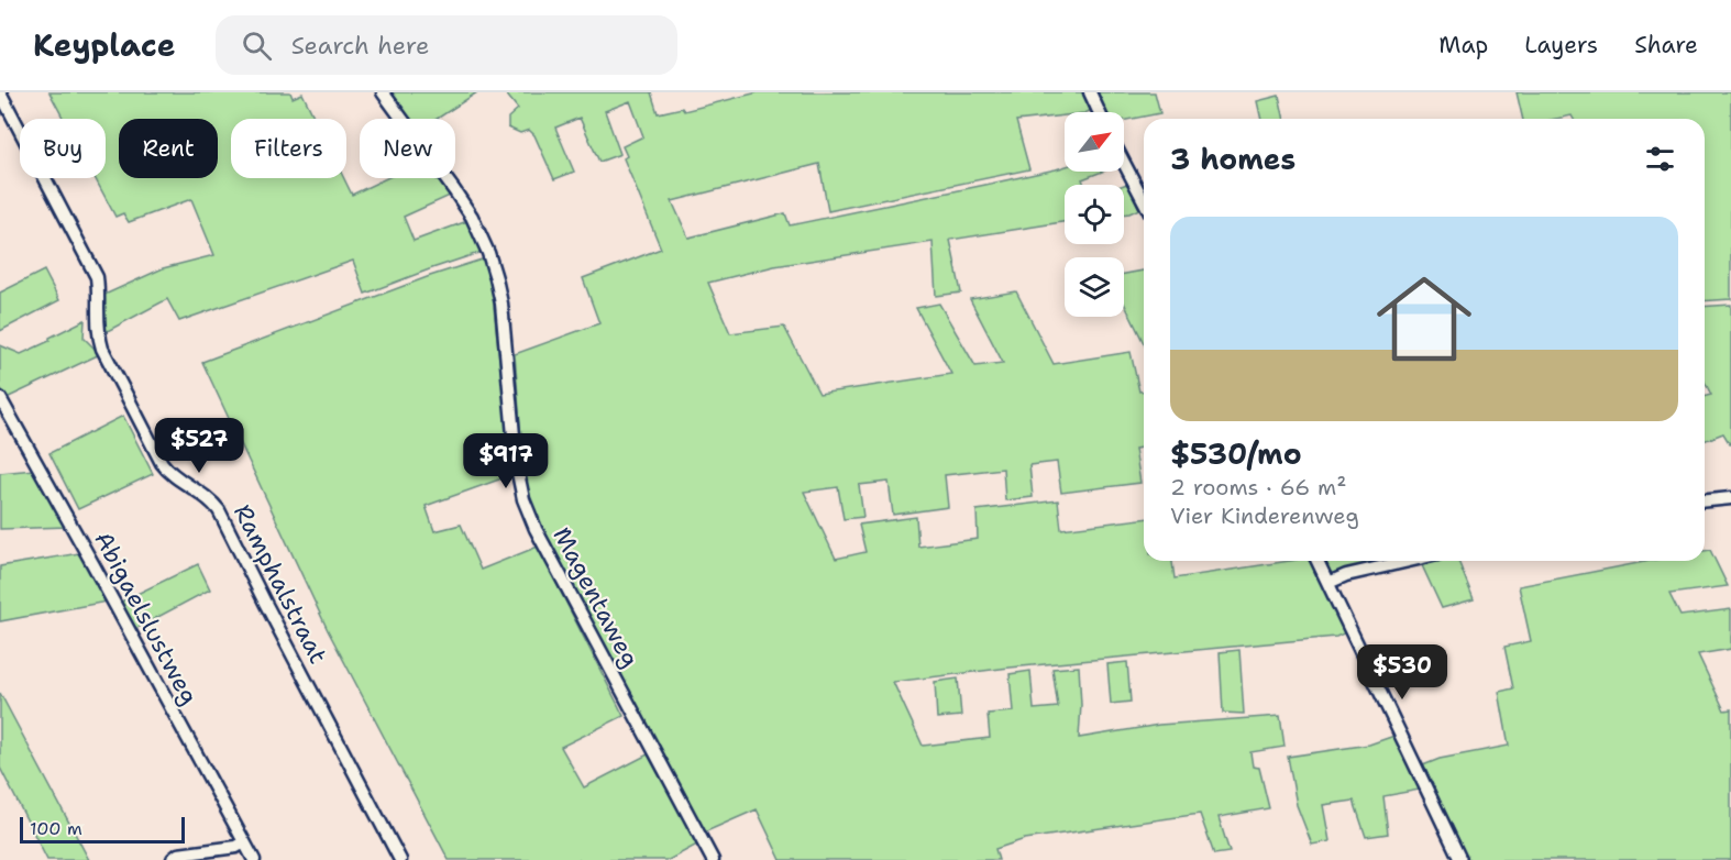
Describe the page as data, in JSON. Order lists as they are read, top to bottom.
{
  "streets": {
    "street": ["Ramphalstraat", "Magentaweg", "Abigaelslustweg"]
  },
  "scale_bar": "100 m",
  "north": "top right",
  "page": {
    "header": "Keyplace",
    "search": "Search here",
    "nav": ["Map", "Layers", "Share"],
    "chip": [
      "Buy",
      "Rent",
      "Filters",
      "New"
    ],
    "heading": "3 homes",
    "list": [
      {
        "name": "$530/mo",
        "note": "2 rooms · 66 m² · Vier Kinderenweg"
      }
    ],
    "price": ["$527", "$917", "$530"],
    "scale": "100 m"
  }
}
